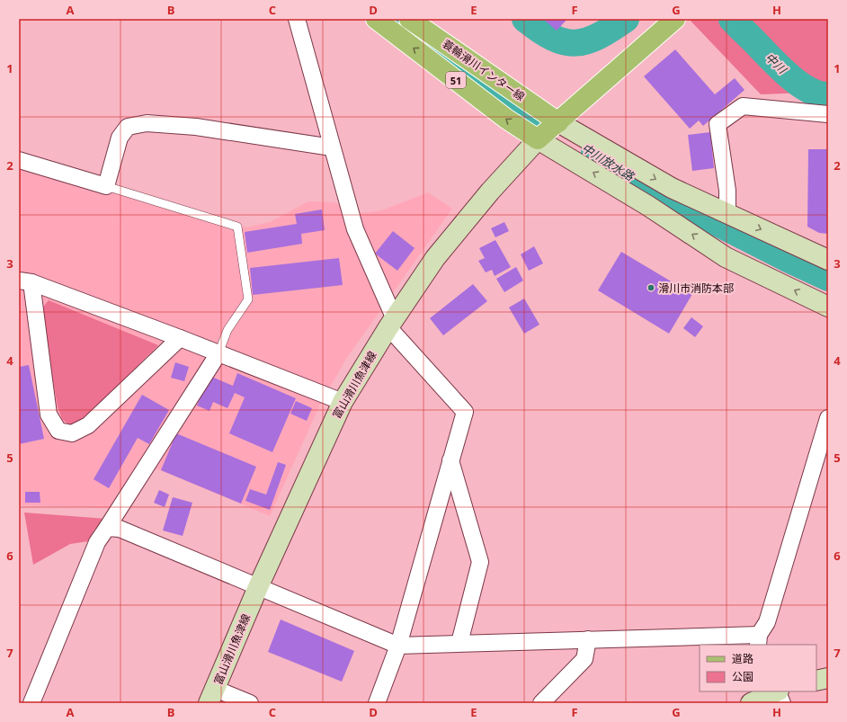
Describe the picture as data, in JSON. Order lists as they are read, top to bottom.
{
  "streets": {
    "main road": ["蓑輪滑川インター線", "51"],
    "street": ["富山滑川魚津線"]
  },
  "crossings": [
    ["51", "富山滑川魚津線"]
  ],
  "water": ["中川", "中川放水路"],
  "places": ["滑川市消防本部"],
  "legend": ["道路", "公園"],
  "grid": {
    "columns": [
      "A",
      "B",
      "C",
      "D",
      "E",
      "F",
      "G",
      "H"
    ],
    "rows": [
      "1",
      "2",
      "3",
      "4",
      "5",
      "6",
      "7"
    ]
  }
}
